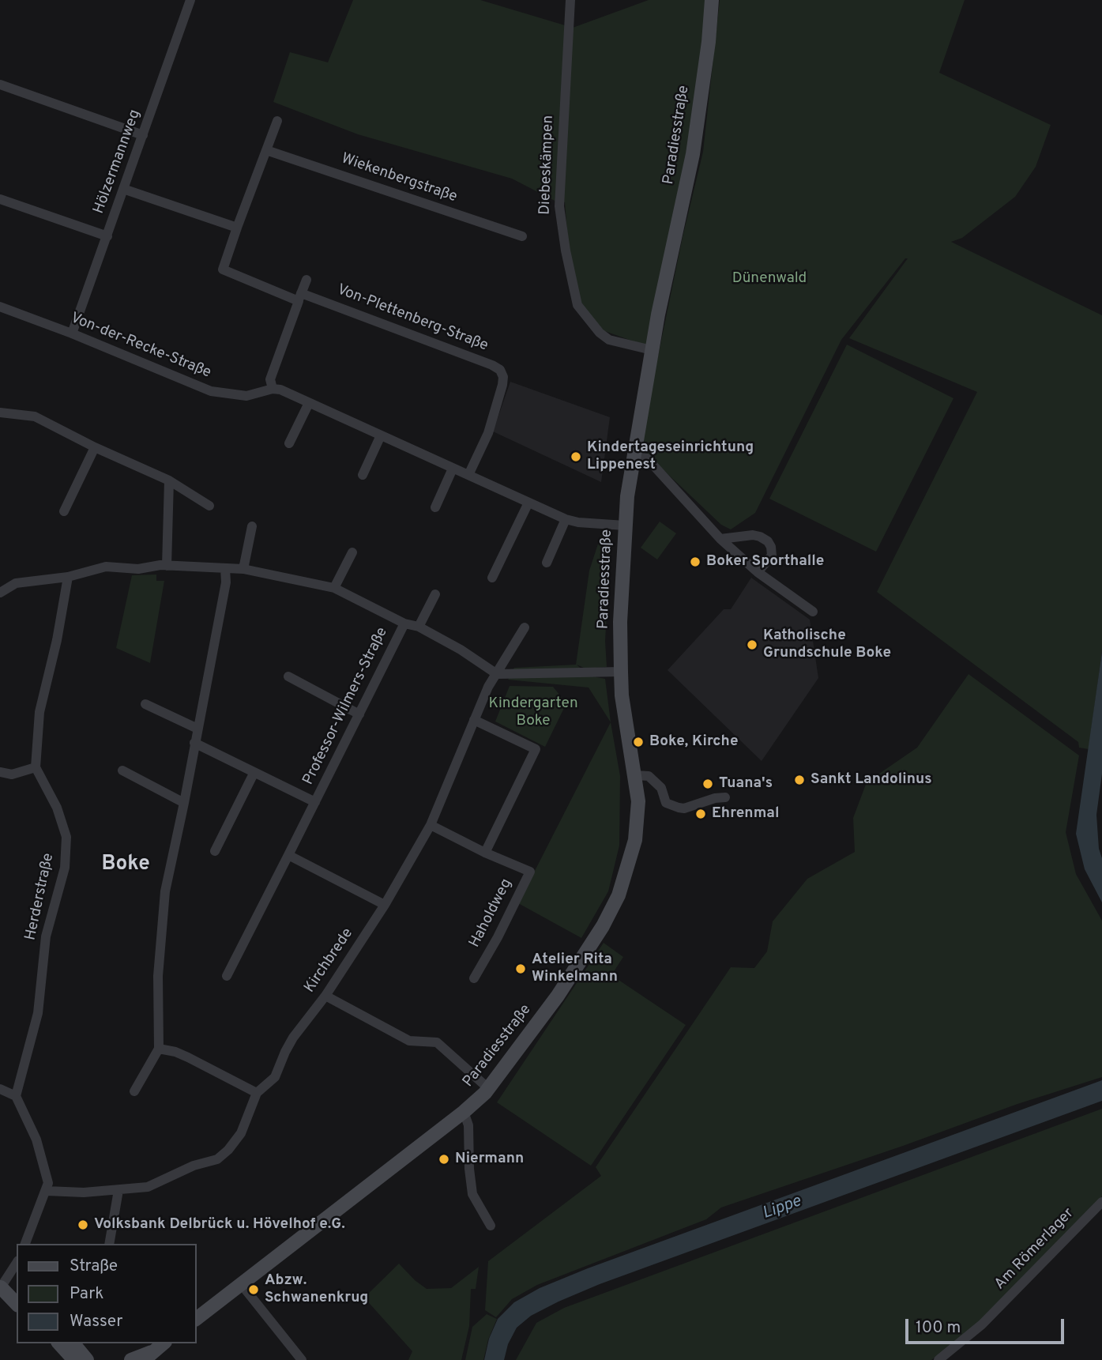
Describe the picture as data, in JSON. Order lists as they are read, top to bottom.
{
  "streets": {
    "main road": ["Paradiesstraße"],
    "street": [
      "Hölzermannweg",
      "Diebeskämpen",
      "Wiekenbergstraße",
      "Von-Plettenberg-Straße",
      "Von-der-Recke-Straße",
      "Professor-Wilmers-Straße",
      "Herderstraße",
      "Haholdweg",
      "Kirchbrede",
      "Am Römerlager"
    ]
  },
  "crossings": [
    ["Paradiesstraße", "Diebeskämpen"],
    ["Hölzermannweg", "Von-der-Recke-Straße"],
    ["Haholdweg", "Kirchbrede"]
  ],
  "districts": ["Boke"],
  "water": ["Lippe"],
  "parks": ["Dünenwald", "Kindergarten Boke"],
  "places": [
    "Kindertageseinrichtung Lippenest",
    "Boker Sporthalle",
    "Katholische Grundschule Boke",
    "Boke, Kirche",
    "Sankt Landolinus",
    "Tuana's",
    "Ehrenmal",
    "Atelier Rita Winkelmann",
    "Niermann",
    "Volksbank Delbrück u. Hövelhof e.G.",
    "Abzw. Schwanenkrug"
  ],
  "legend": ["Straße", "Park", "Wasser"],
  "scale_bar": "100 m"
}
